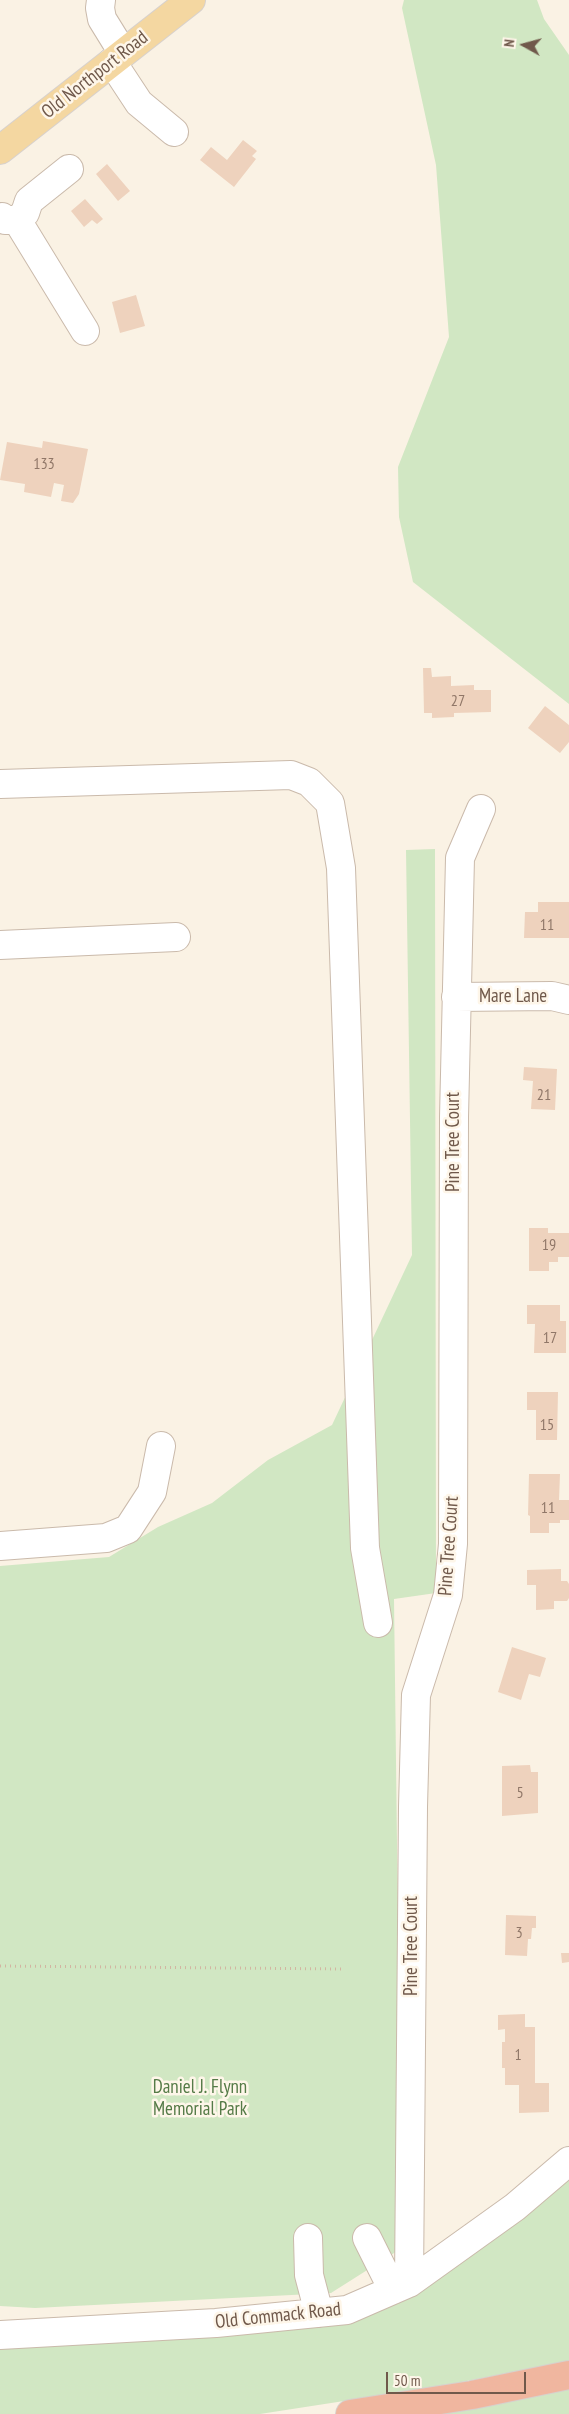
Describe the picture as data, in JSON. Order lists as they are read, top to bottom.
{
  "streets": {
    "main road": ["Old Northport Road"],
    "street": ["Mare Lane", "Pine Tree Court", "Old Commack Road"]
  },
  "crossings": [
    ["Mare Lane", "Pine Tree Court"],
    ["Pine Tree Court", "Old Commack Road"]
  ],
  "parks": ["Daniel J. Flynn Memorial Park"],
  "house_numbers": [
    "133",
    "27",
    "11",
    "21",
    "19",
    "17",
    "15",
    "11",
    "5",
    "3",
    "1"
  ],
  "scale_bar": "50 m",
  "north": "left"
}
